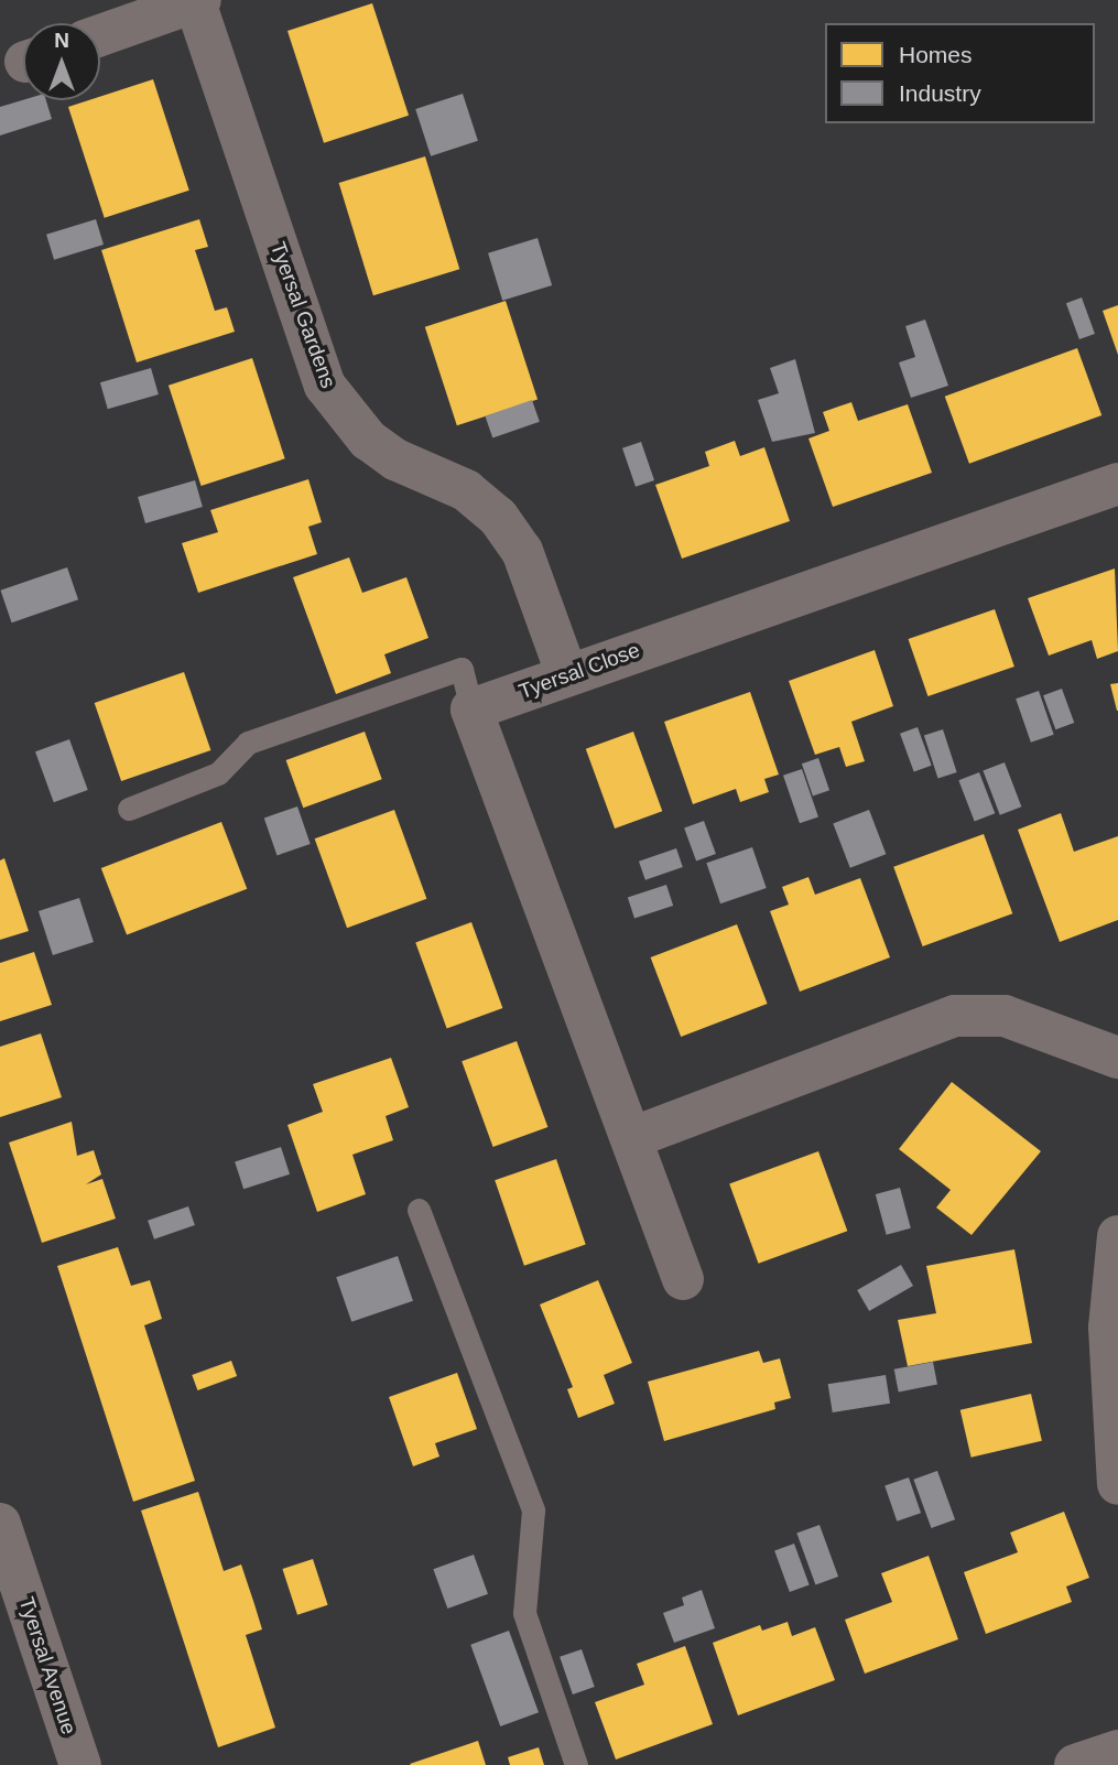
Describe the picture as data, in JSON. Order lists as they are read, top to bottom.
{
  "streets": {
    "street": ["Tyersal Gardens", "Tyersal Close", "Tyersal Avenue"]
  },
  "crossings": [
    ["Tyersal Gardens", "Tyersal Close"]
  ],
  "legend": ["Homes", "Industry"],
  "north": "top"
}
